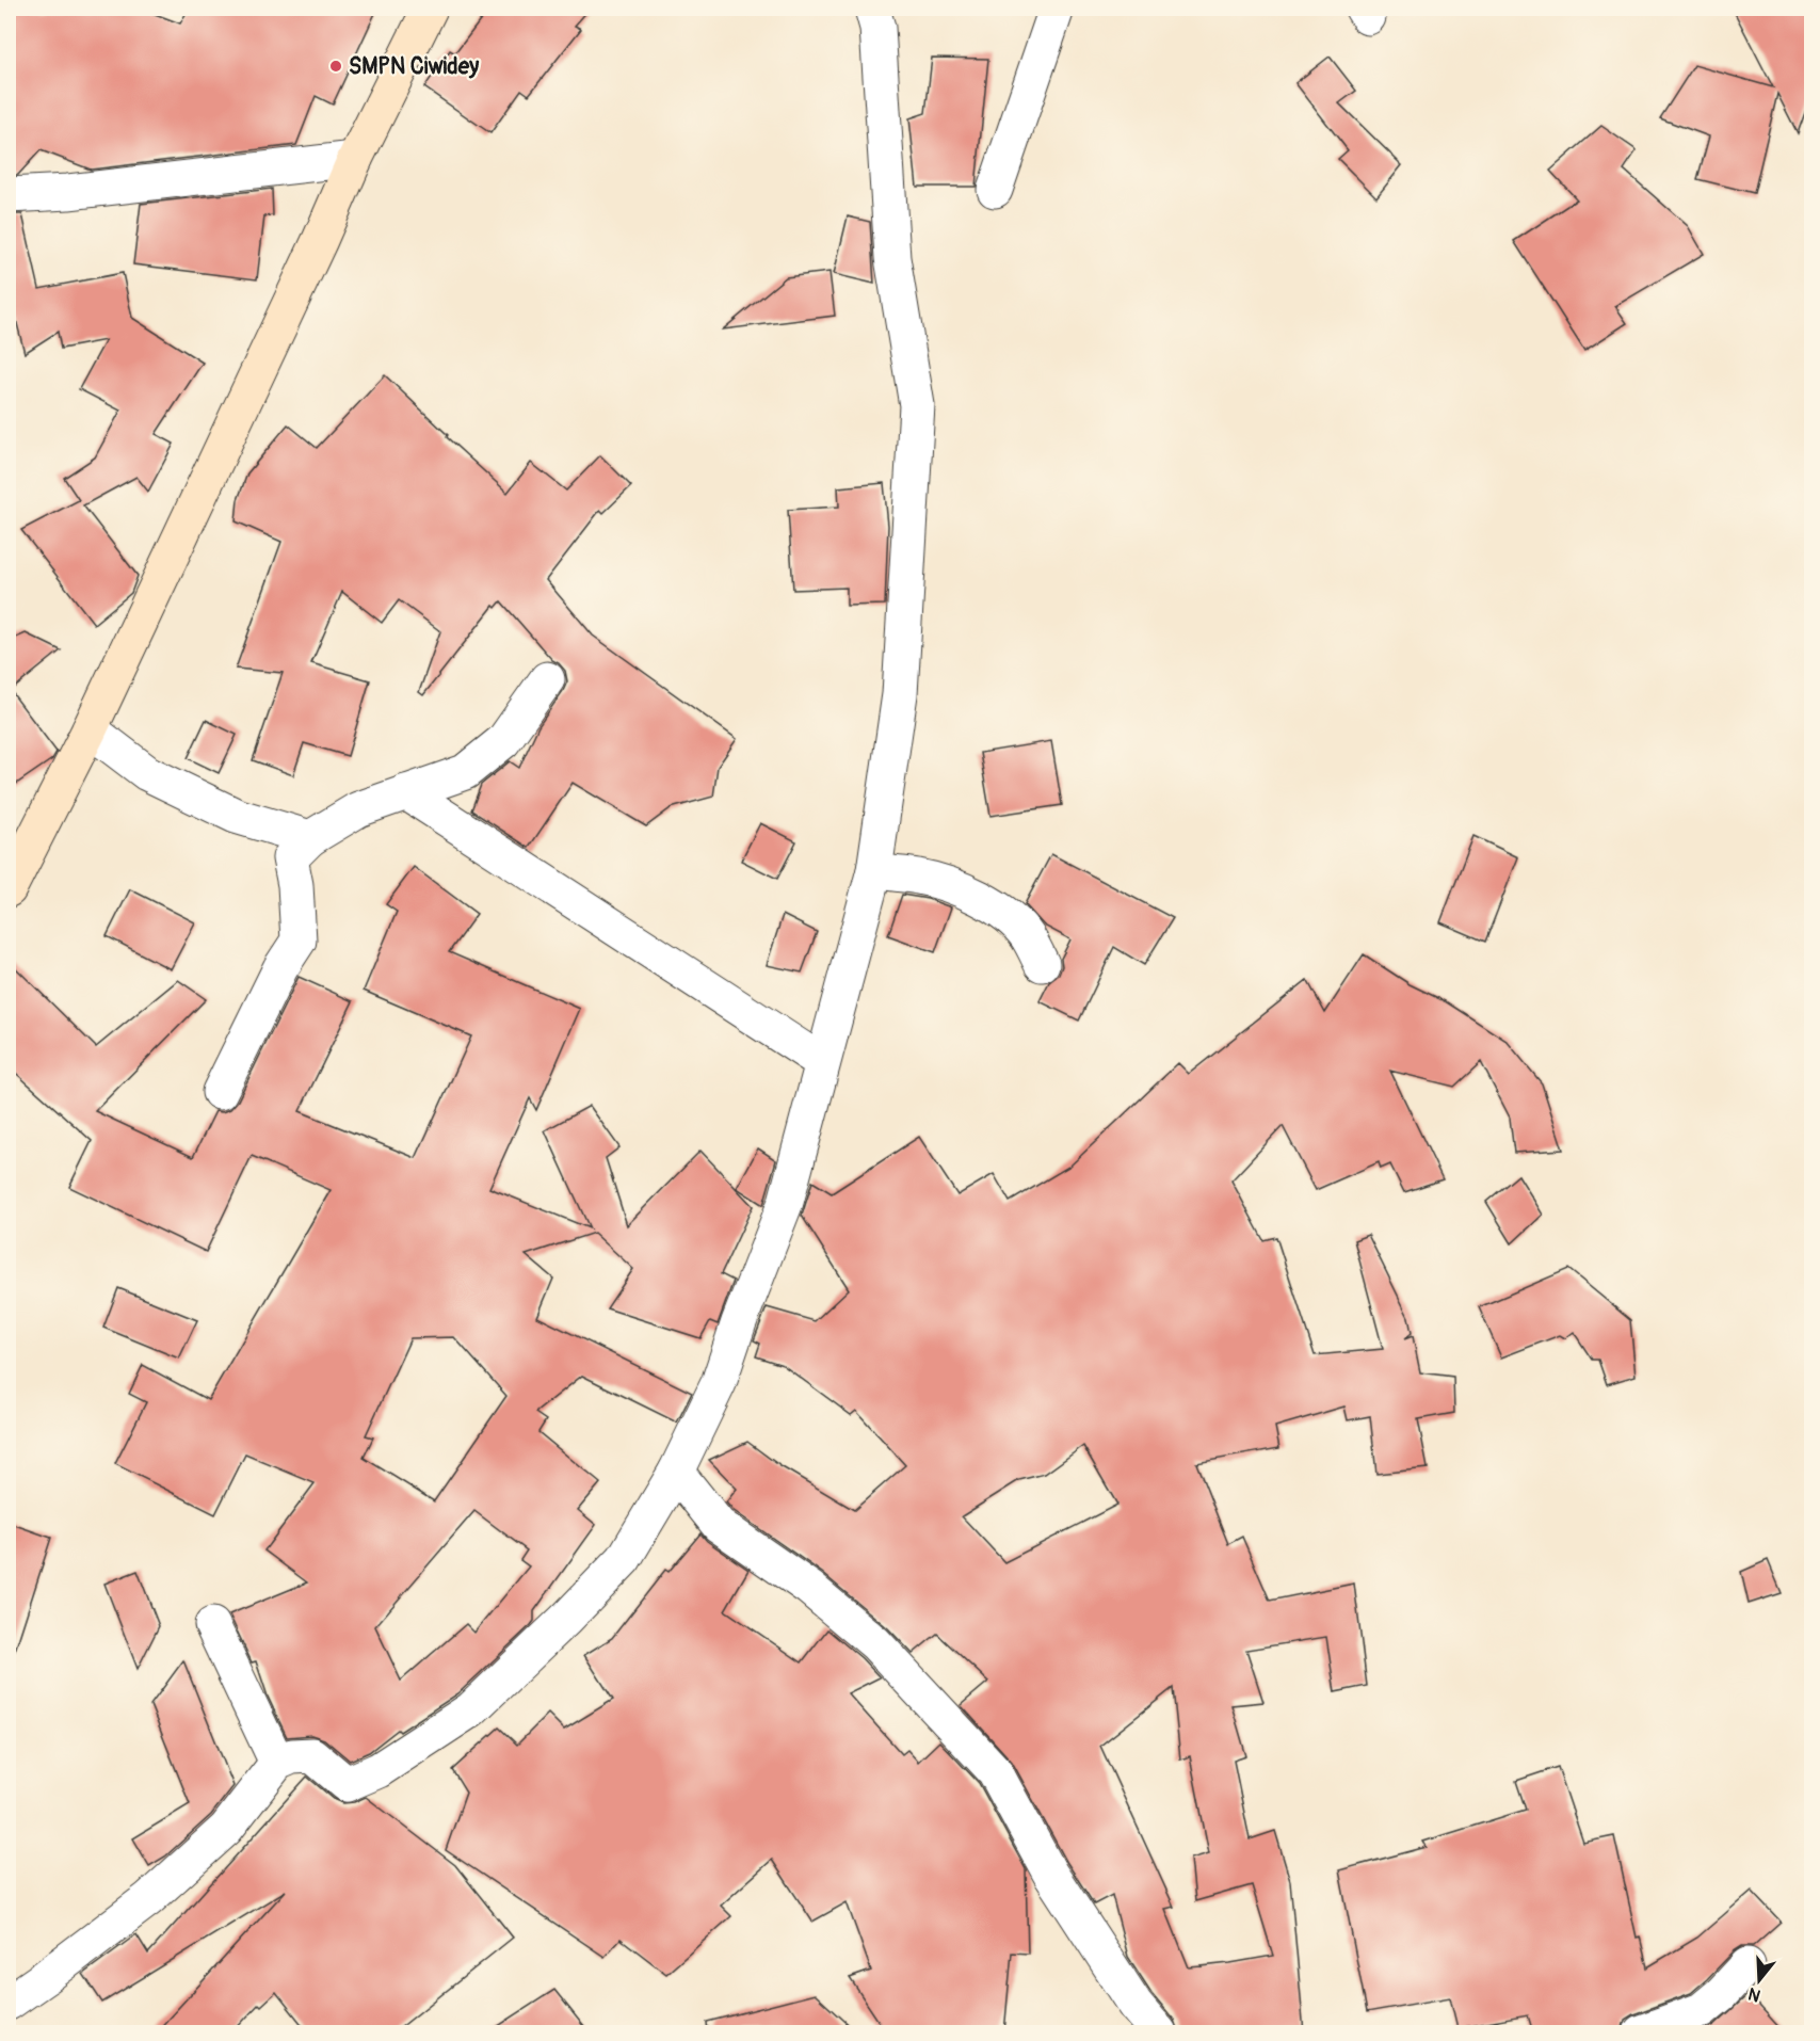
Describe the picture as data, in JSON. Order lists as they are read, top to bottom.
{
  "places": ["SMPN Ciwidey"],
  "north": "bottom"
}
